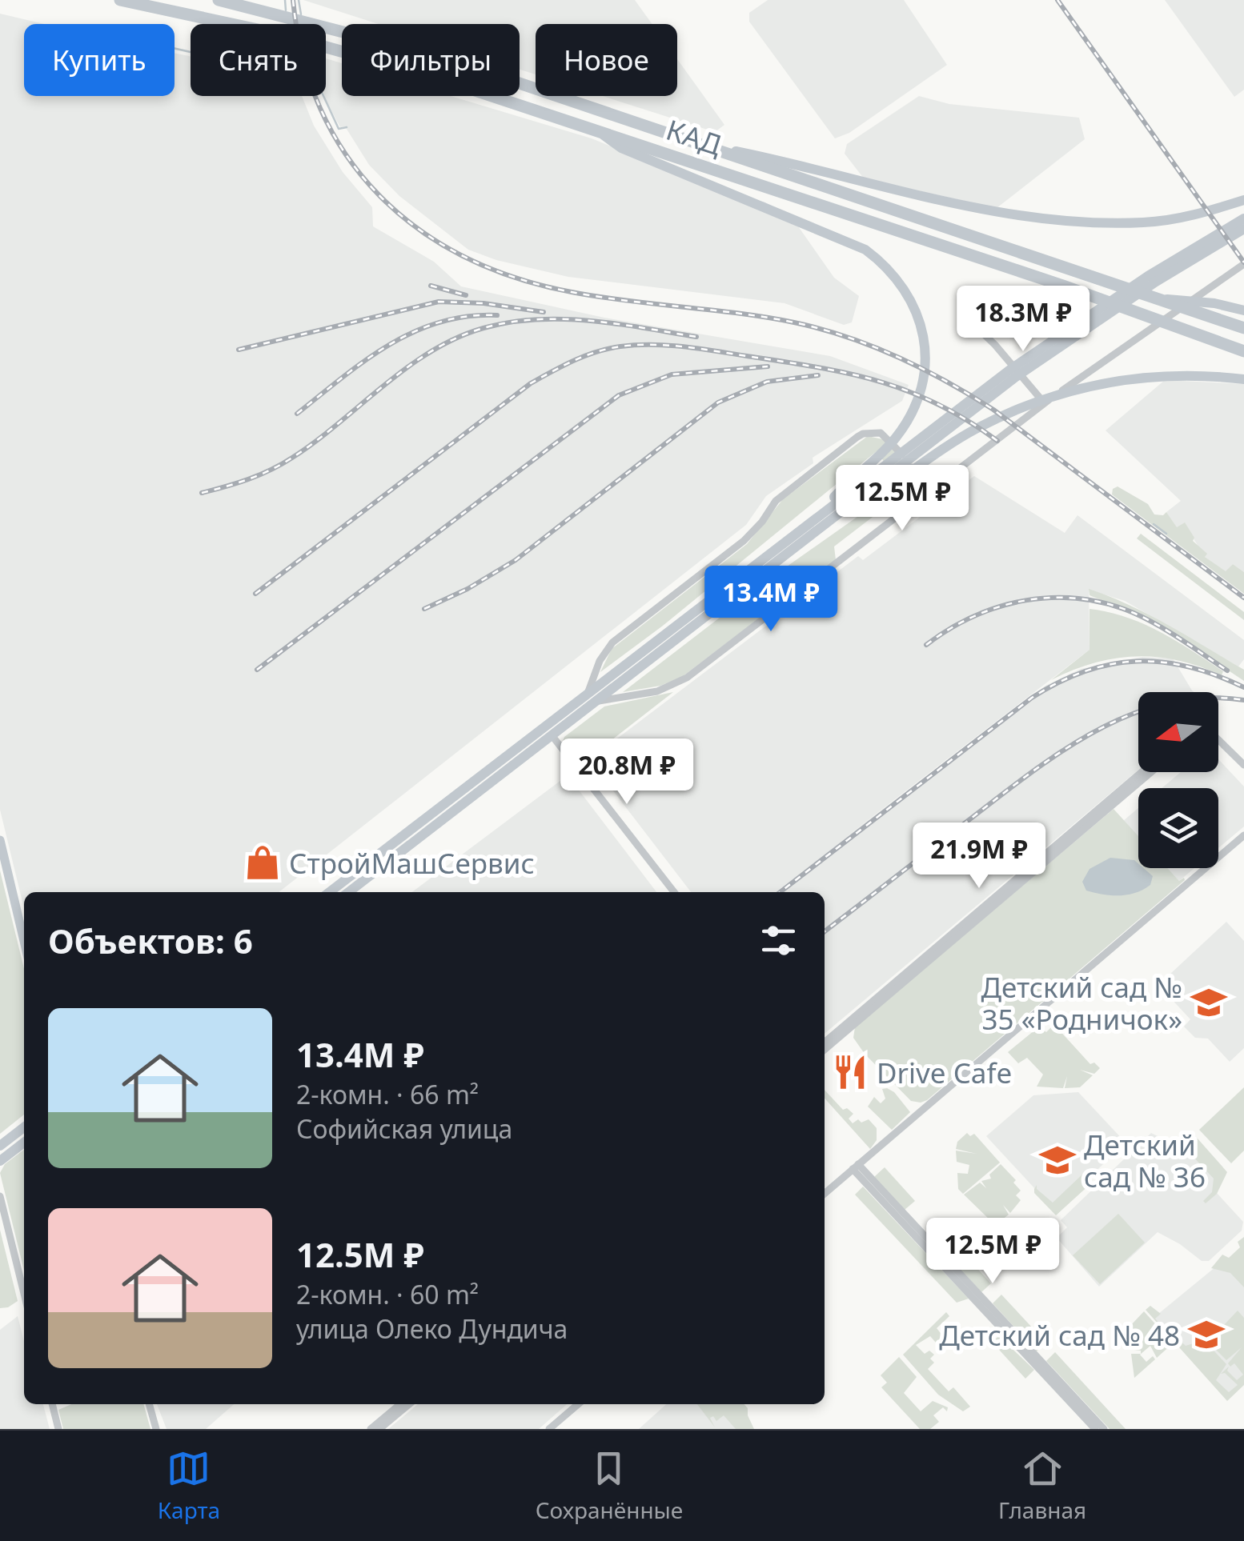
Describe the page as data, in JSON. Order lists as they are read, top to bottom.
{
  "streets": {
    "highway": ["КАД"]
  },
  "places": {
    "shop": ["СтройМашСервис"],
    "school or university": ["Детский сад № 35 «Родничок»", "Детский сад № 36", "Детский сад № 48"],
    "restaurant": ["Drive Cafe"]
  },
  "north": "left",
  "page": {
    "chip": [
      "Купить",
      "Снять",
      "Фильтры",
      "Новое"
    ],
    "price": [
      "18.3M ₽",
      "12.5M ₽",
      "13.4M ₽",
      "20.8M ₽",
      "21.9M ₽",
      "12.5M ₽"
    ],
    "heading": "Объектов: 6",
    "list": [
      {
        "name": "13.4M ₽",
        "note": "2-комн. · 66 m² · Софийская улица"
      },
      {
        "name": "12.5M ₽",
        "note": "2-комн. · 60 m² · улица Олеко Дундича"
      }
    ],
    "tabs": ["Карта", "Сохранённые", "Главная"]
  }
}
